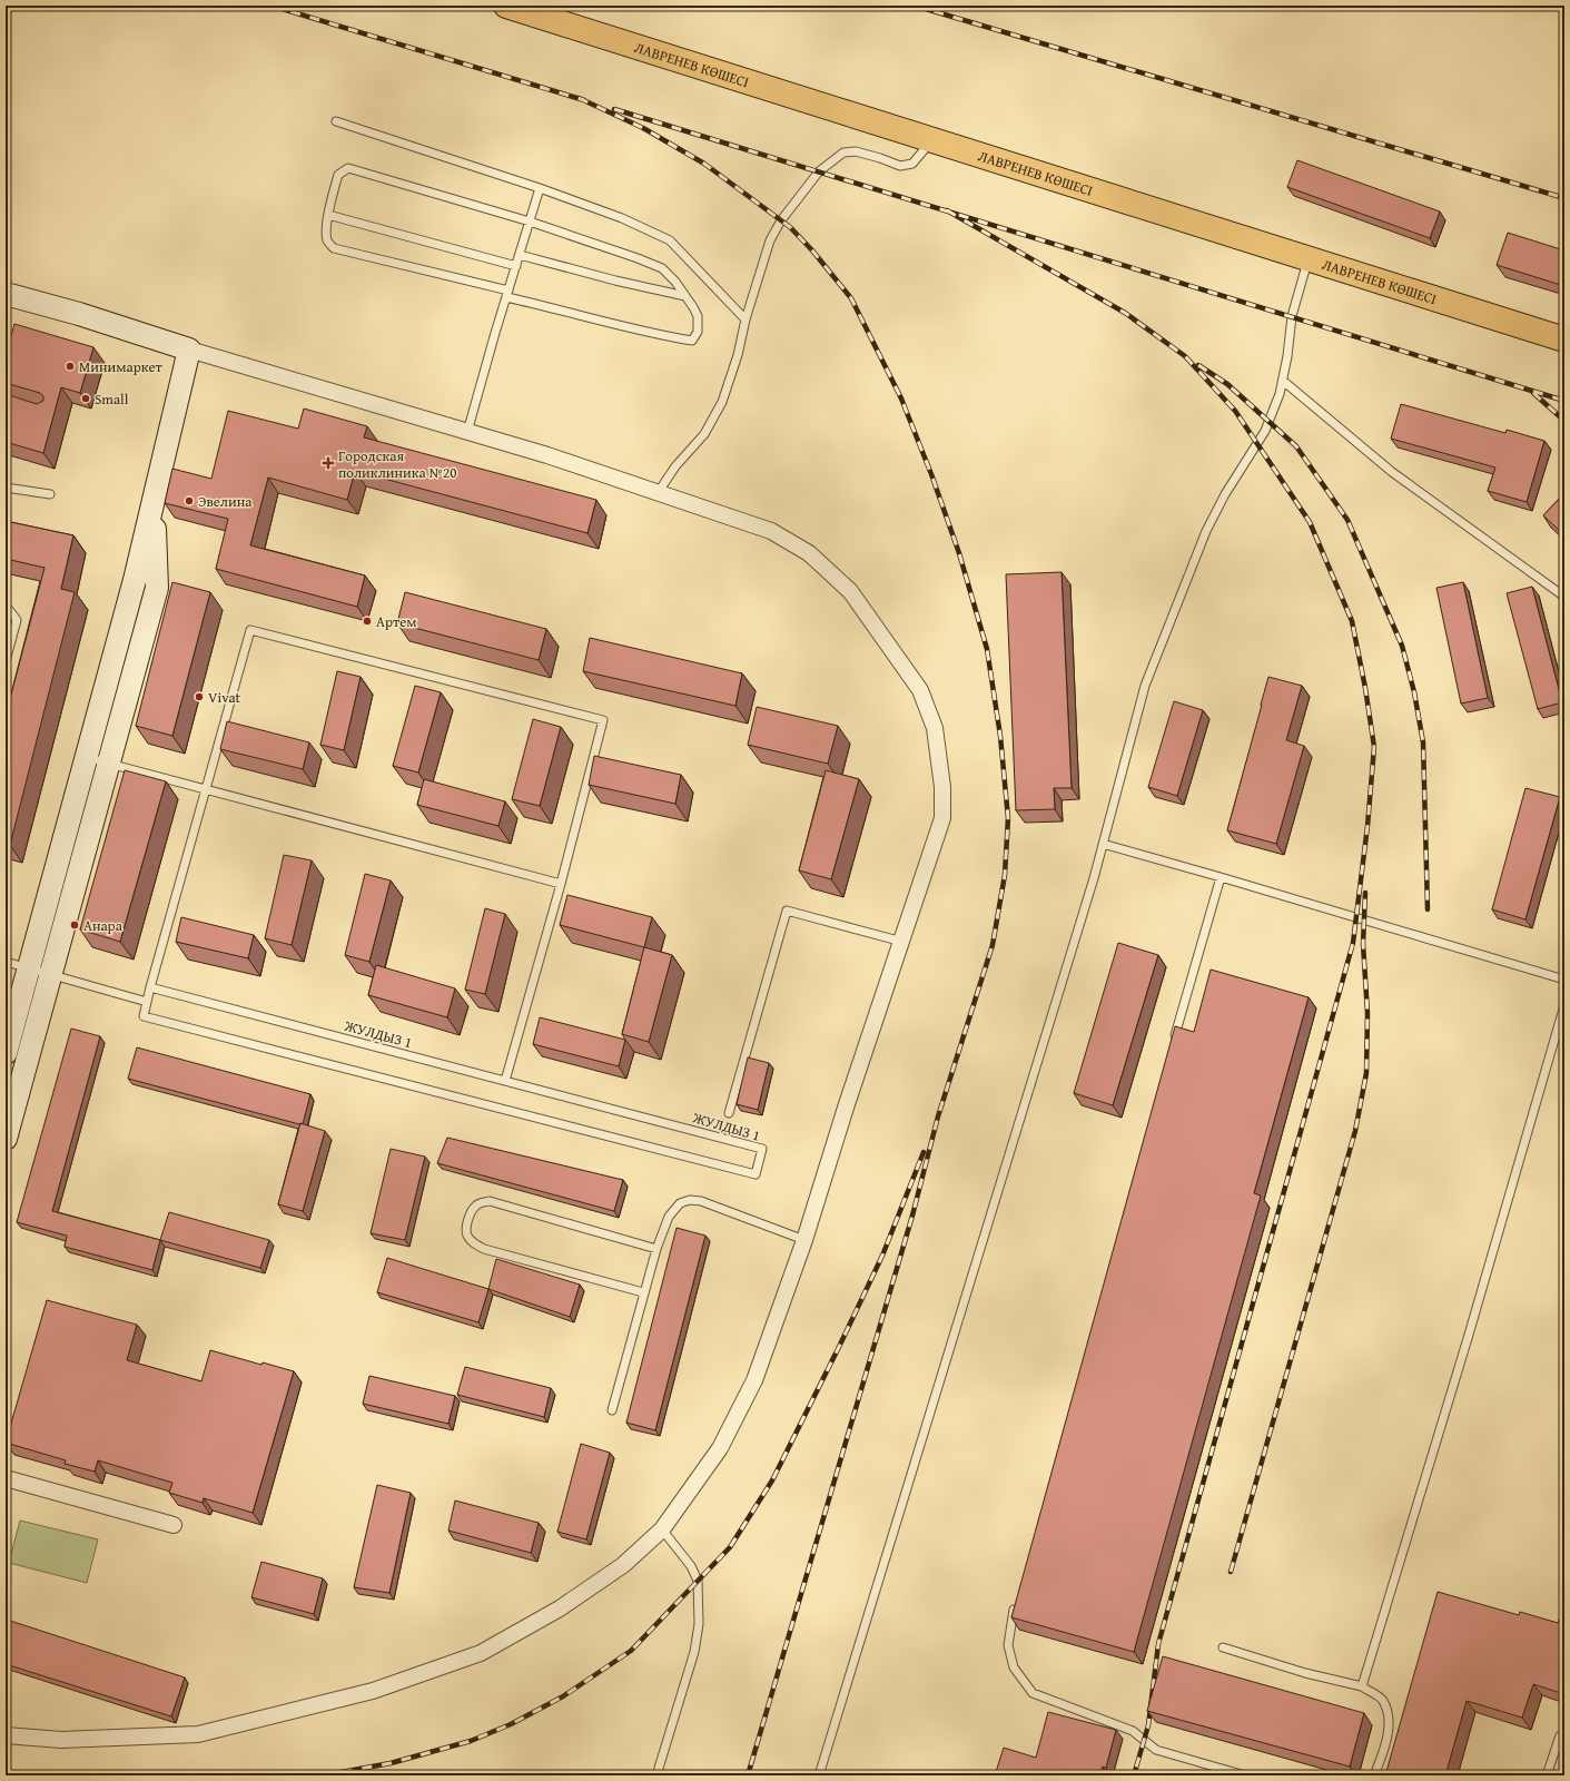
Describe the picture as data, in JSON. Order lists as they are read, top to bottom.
{
  "streets": {
    "main road": ["ЛАВРЕНЕВ КӨШЕСІ"],
    "lane": ["ЖУЛДЫЗ 1"]
  },
  "places": {
    "other": [
      "Минимаркет",
      "Small",
      "Эвелина",
      "Артем",
      "Vivat",
      "Анара"
    ],
    "health": ["Городская поликлиника №20"]
  }
}
